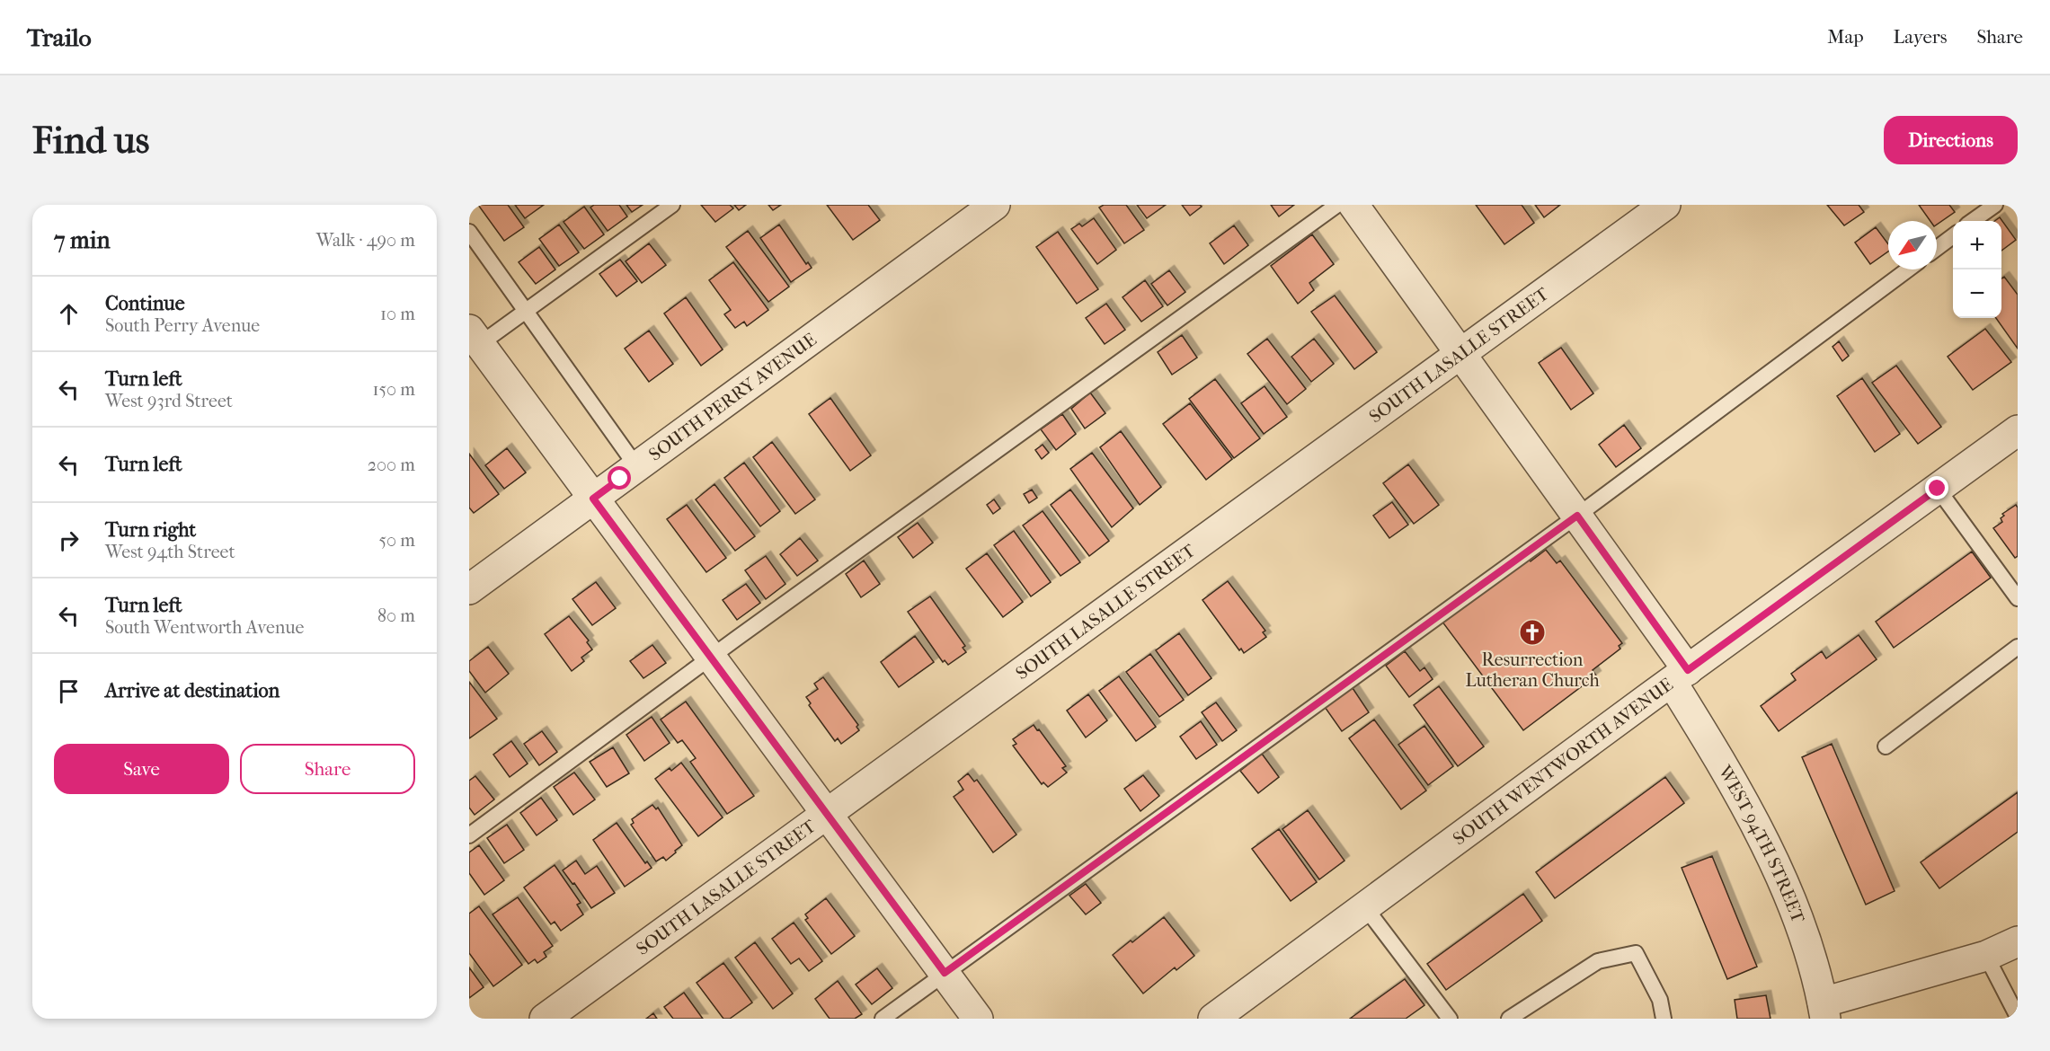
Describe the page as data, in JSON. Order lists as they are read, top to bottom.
{
  "streets": {
    "street": [
      "SOUTH LASALLE STREET",
      "SOUTH PERRY AVENUE",
      "SOUTH WENTWORTH AVENUE",
      "WEST 94TH STREET"
    ]
  },
  "crossings": [
    ["SOUTH LASALLE STREET", "WEST 94TH STREET"],
    ["SOUTH WENTWORTH AVENUE", "WEST 94TH STREET"]
  ],
  "places": {
    "church": ["Resurrection Lutheran Church"]
  },
  "north": "bottom left",
  "page": {
    "header": "Trailo",
    "nav": ["Map", "Layers", "Share"],
    "buttons": [
      "Directions",
      ["Save", "Share"]
    ],
    "title": "Find us",
    "heading": ["7 min", "Walk · 490 m"],
    "map_buttons": ["+", "−"],
    "list": [
      ["Continue", "South Perry Avenue", "10 m"],
      ["Turn left", "West 93rd Street", "150 m"],
      ["Turn left", "200 m"],
      ["Turn right", "West 94th Street", "50 m"],
      ["Turn left", "South Wentworth Avenue", "80 m"],
      "Arrive at destination"
    ]
  }
}
